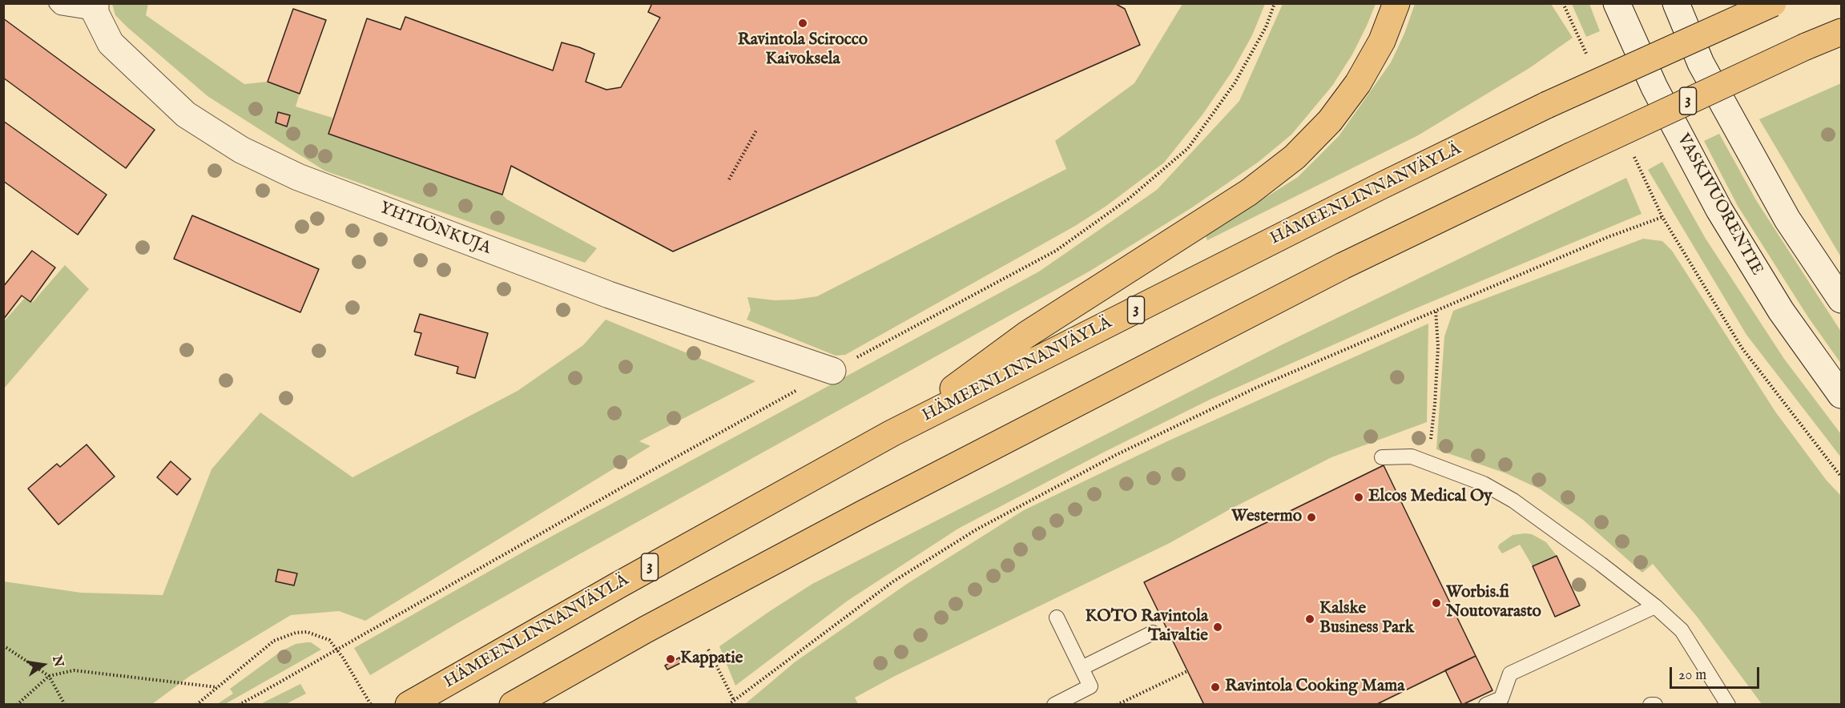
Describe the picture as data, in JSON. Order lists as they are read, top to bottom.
{
  "streets": {
    "highway": ["3", "HÄMEENLINNANVÄYLÄ"],
    "street": ["VASKIVUORENTIE", "YHTIÖNKUJA"]
  },
  "places": [
    "Ravintola Scirocco Kaivoksela",
    "Elcos Medical Oy",
    "Westermo",
    "Worbis.fi Noutovarasto",
    "Kalske Business Park",
    "KOTO Ravintola Taivaltie",
    "Kappatie",
    "Ravintola Cooking Mama"
  ],
  "scale_bar": "20 m",
  "north": "right"
}
